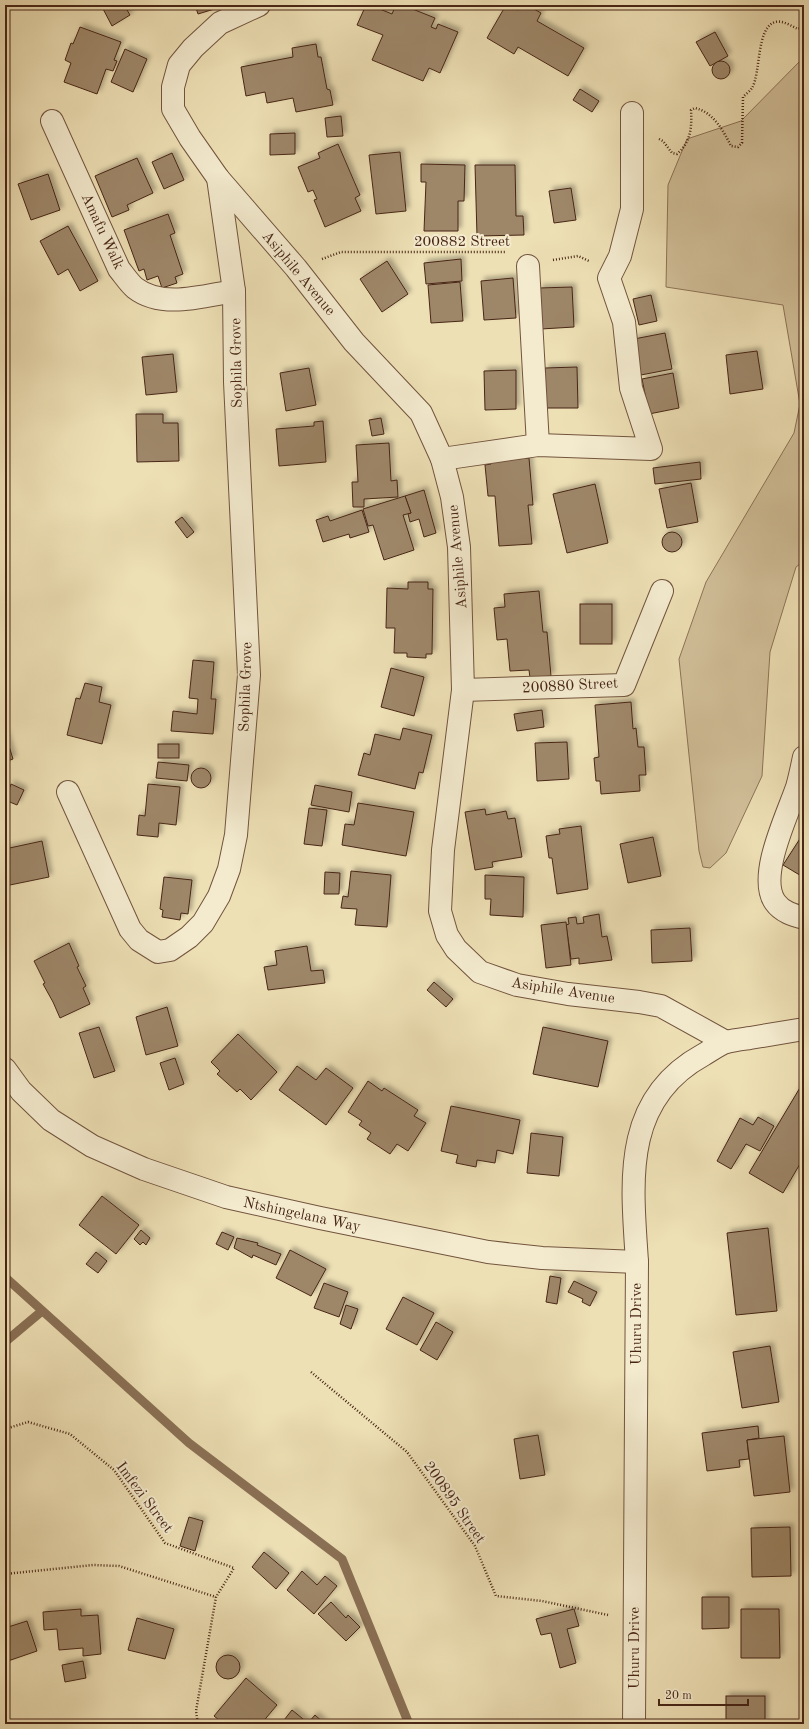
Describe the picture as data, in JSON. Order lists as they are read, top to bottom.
{
  "streets": {
    "street": [
      "Amafu Walk",
      "Asiphile Avenue",
      "Sophila Grove",
      "200880 Street",
      "Ntshingelana Way",
      "Uhuru Drive"
    ],
    "path": ["200882 Street", "Imfezi Street", "200895 Street"]
  },
  "crossings": [
    ["Amafu Walk", "Sophila Grove"],
    ["200882 Street", "Asiphile Avenue"],
    ["Asiphile Avenue", "Sophila Grove"],
    ["Asiphile Avenue", "200880 Street"],
    ["Asiphile Avenue", "Uhuru Drive"],
    ["Ntshingelana Way", "Uhuru Drive"],
    ["Uhuru Drive", "200895 Street"]
  ],
  "scale_bar": "20 m"
}
